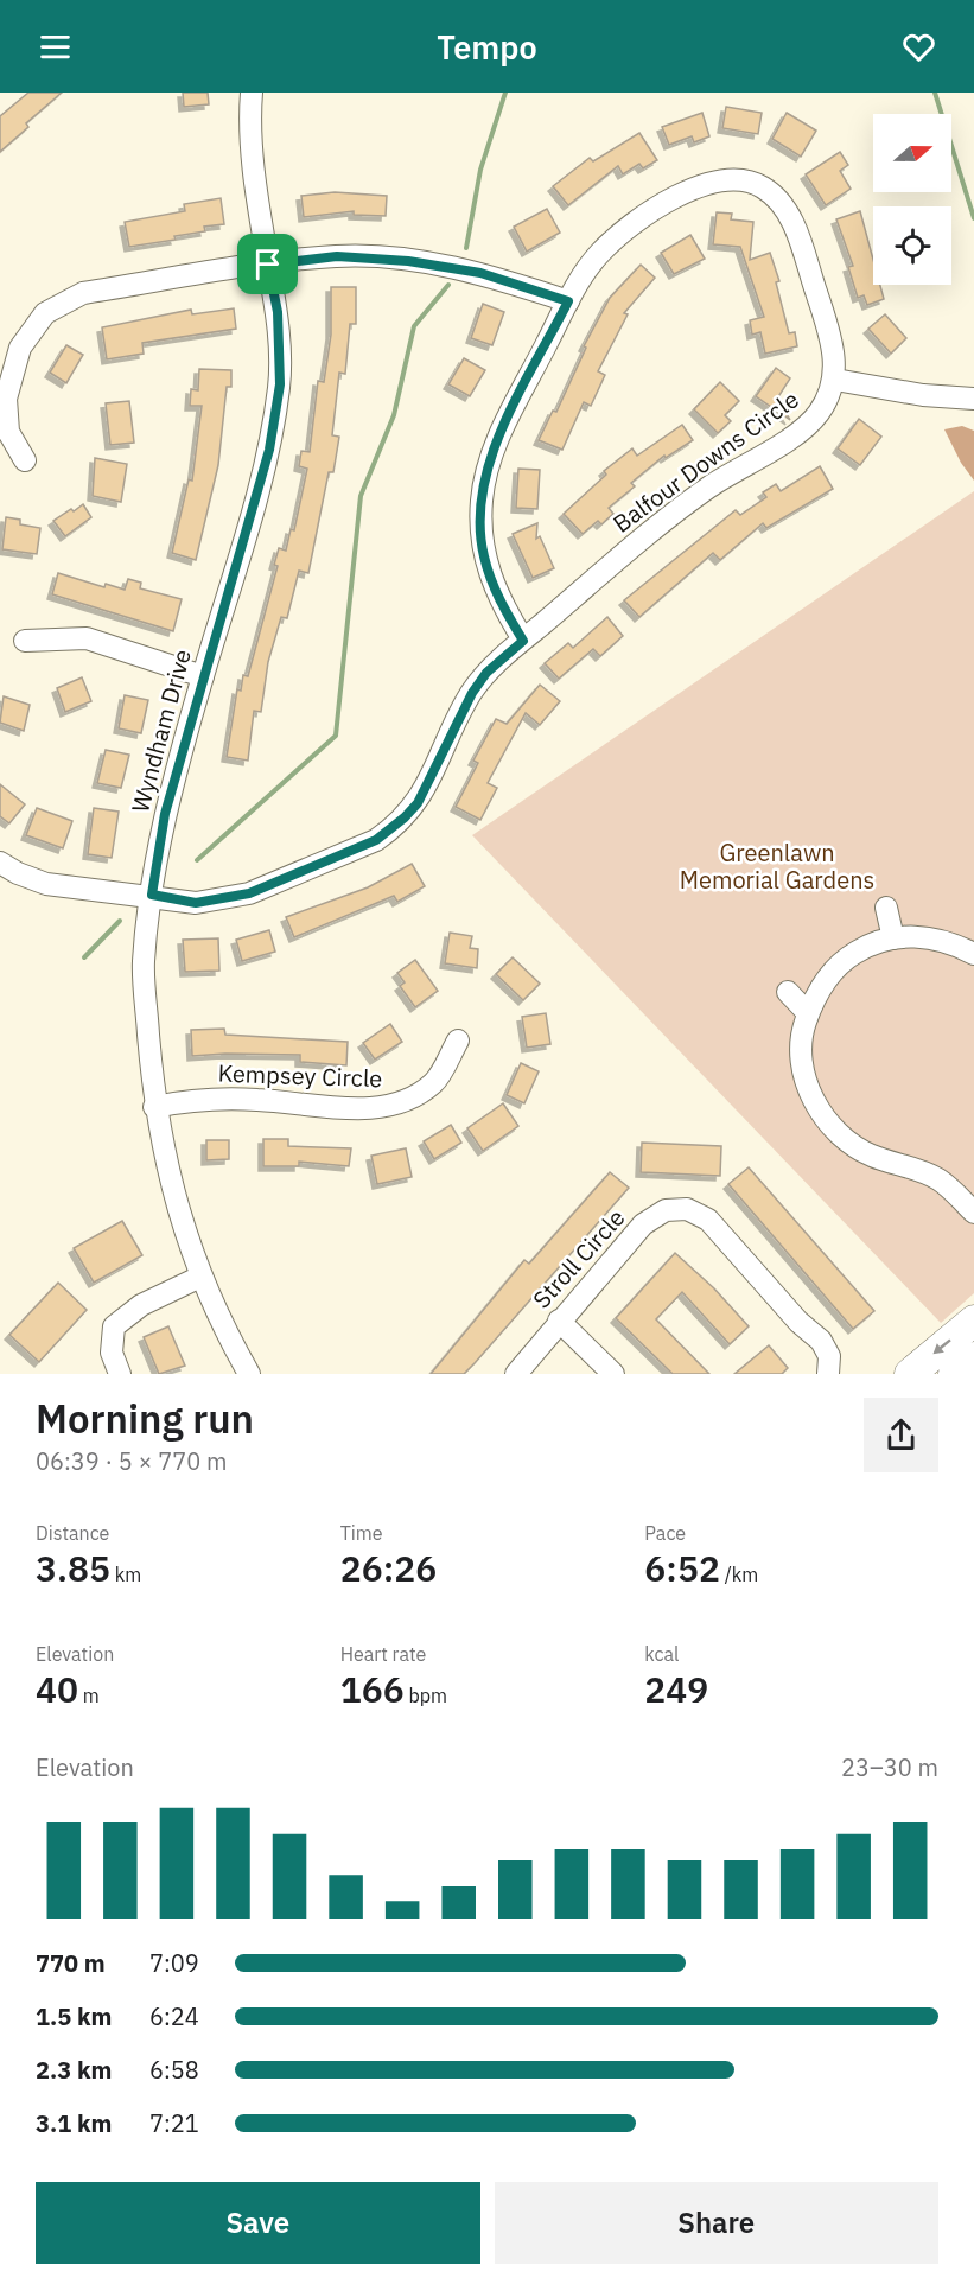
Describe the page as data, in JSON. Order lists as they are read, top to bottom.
{
  "streets": {
    "street": [
      "Balfour Downs Circle",
      "Wyndham Drive",
      "Kempsey Circle",
      "Stroll Circle"
    ]
  },
  "crossings": [
    ["Balfour Downs Circle", "Wyndham Drive"],
    ["Wyndham Drive", "Kempsey Circle"]
  ],
  "parks": ["Greenlawn Memorial Gardens"],
  "north": "right",
  "page": {
    "header": "Tempo",
    "heading": ["Morning run", "06:39 · 5 × 770 m"],
    "stats": [
      ["Distance", "3.85 km"],
      ["Time", "26:26"],
      ["Pace", "6:52 /km"],
      ["Elevation", "40 m"],
      ["Heart rate", "166 bpm"],
      ["kcal", "249"]
    ],
    "chart": ["Elevation", "23–30 m"],
    "list": [
      {
        "name": "770 m",
        "note": "7:09"
      },
      {
        "name": "1.5 km",
        "note": "6:24"
      },
      {
        "name": "2.3 km",
        "note": "6:58"
      },
      {
        "name": "3.1 km",
        "note": "7:21"
      }
    ],
    "buttons": ["Save", "Share"]
  }
}
